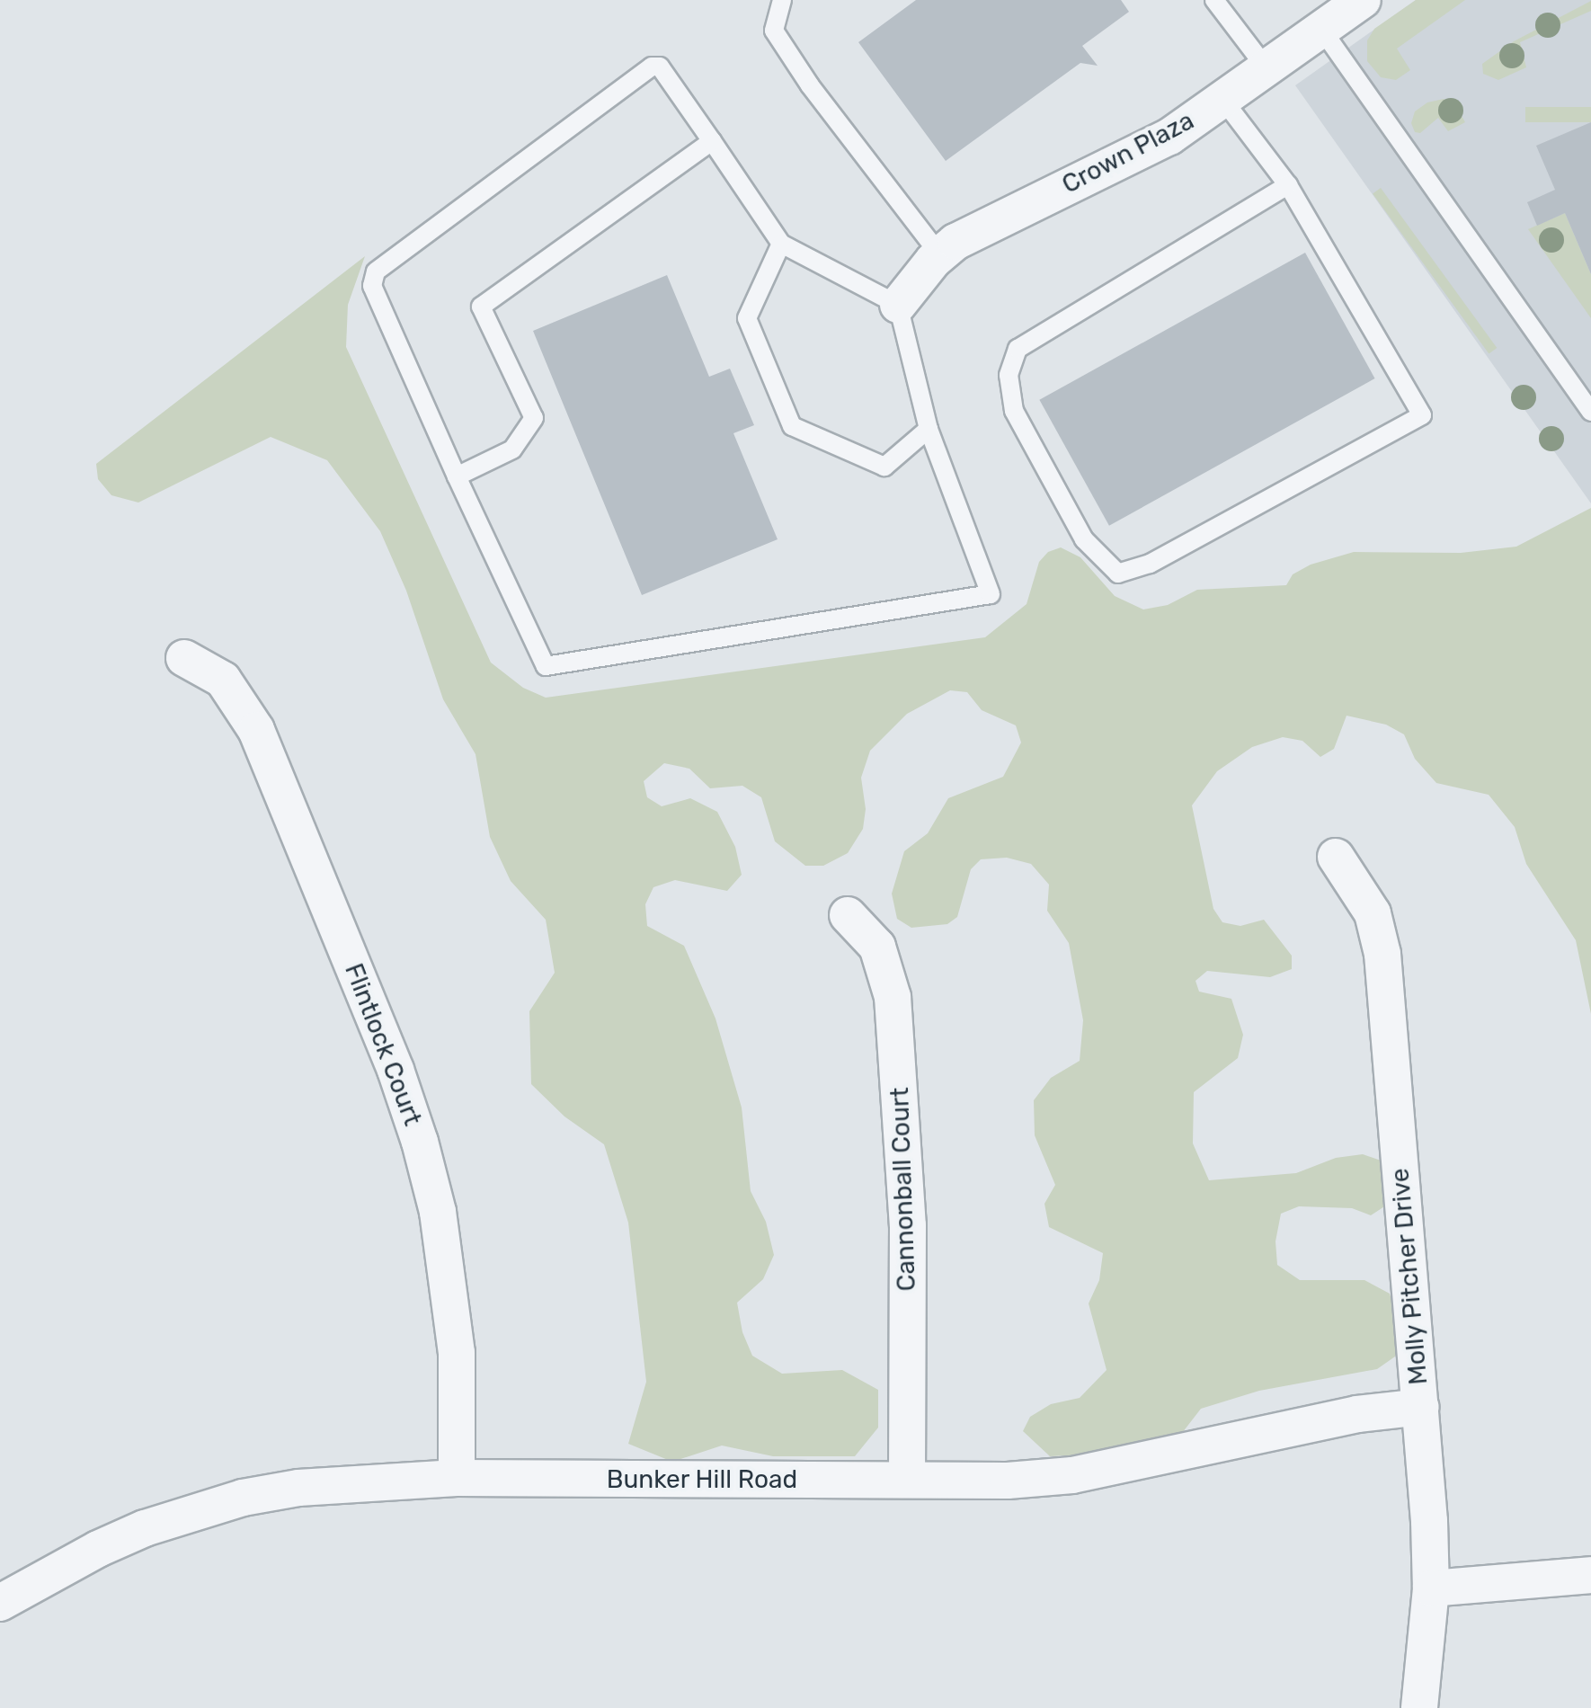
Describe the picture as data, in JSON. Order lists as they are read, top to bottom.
{
  "streets": {
    "street": [
      "Crown Plaza",
      "Flintlock Court",
      "Cannonball Court",
      "Molly Pitcher Drive",
      "Bunker Hill Road"
    ]
  },
  "crossings": [
    ["Flintlock Court", "Bunker Hill Road"],
    ["Cannonball Court", "Bunker Hill Road"],
    ["Molly Pitcher Drive", "Bunker Hill Road"]
  ]
}
